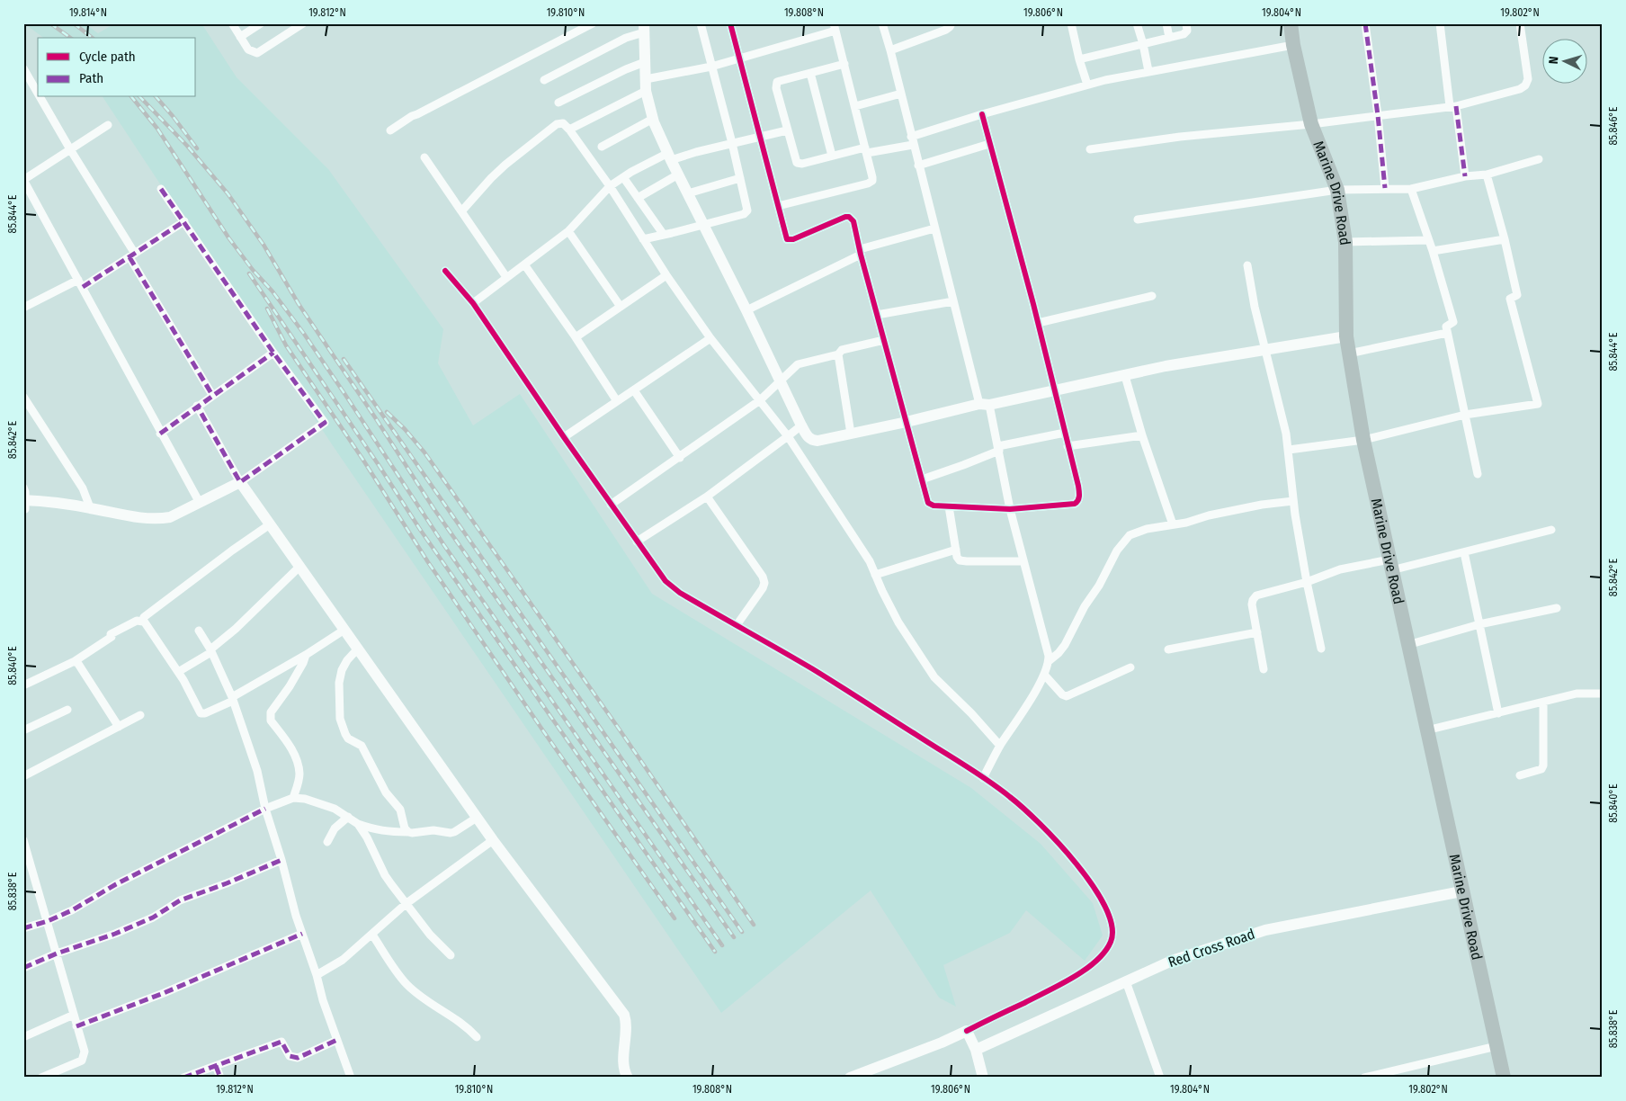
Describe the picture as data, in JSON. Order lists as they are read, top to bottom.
{
  "streets": {
    "highway": ["Marine Drive Road"],
    "main road": ["Red Cross Road"]
  },
  "crossings": [
    ["Marine Drive Road", "Red Cross Road"]
  ],
  "legend": ["Cycle path", "Path"],
  "north": "left",
  "coordinates": [
    "19.814°N",
    "19.812°N",
    "19.810°N",
    "19.808°N",
    "19.806°N",
    "19.804°N",
    "19.802°N",
    "85.846°E",
    "85.844°E",
    "85.842°E",
    "85.840°E",
    "85.838°E"
  ]
}
